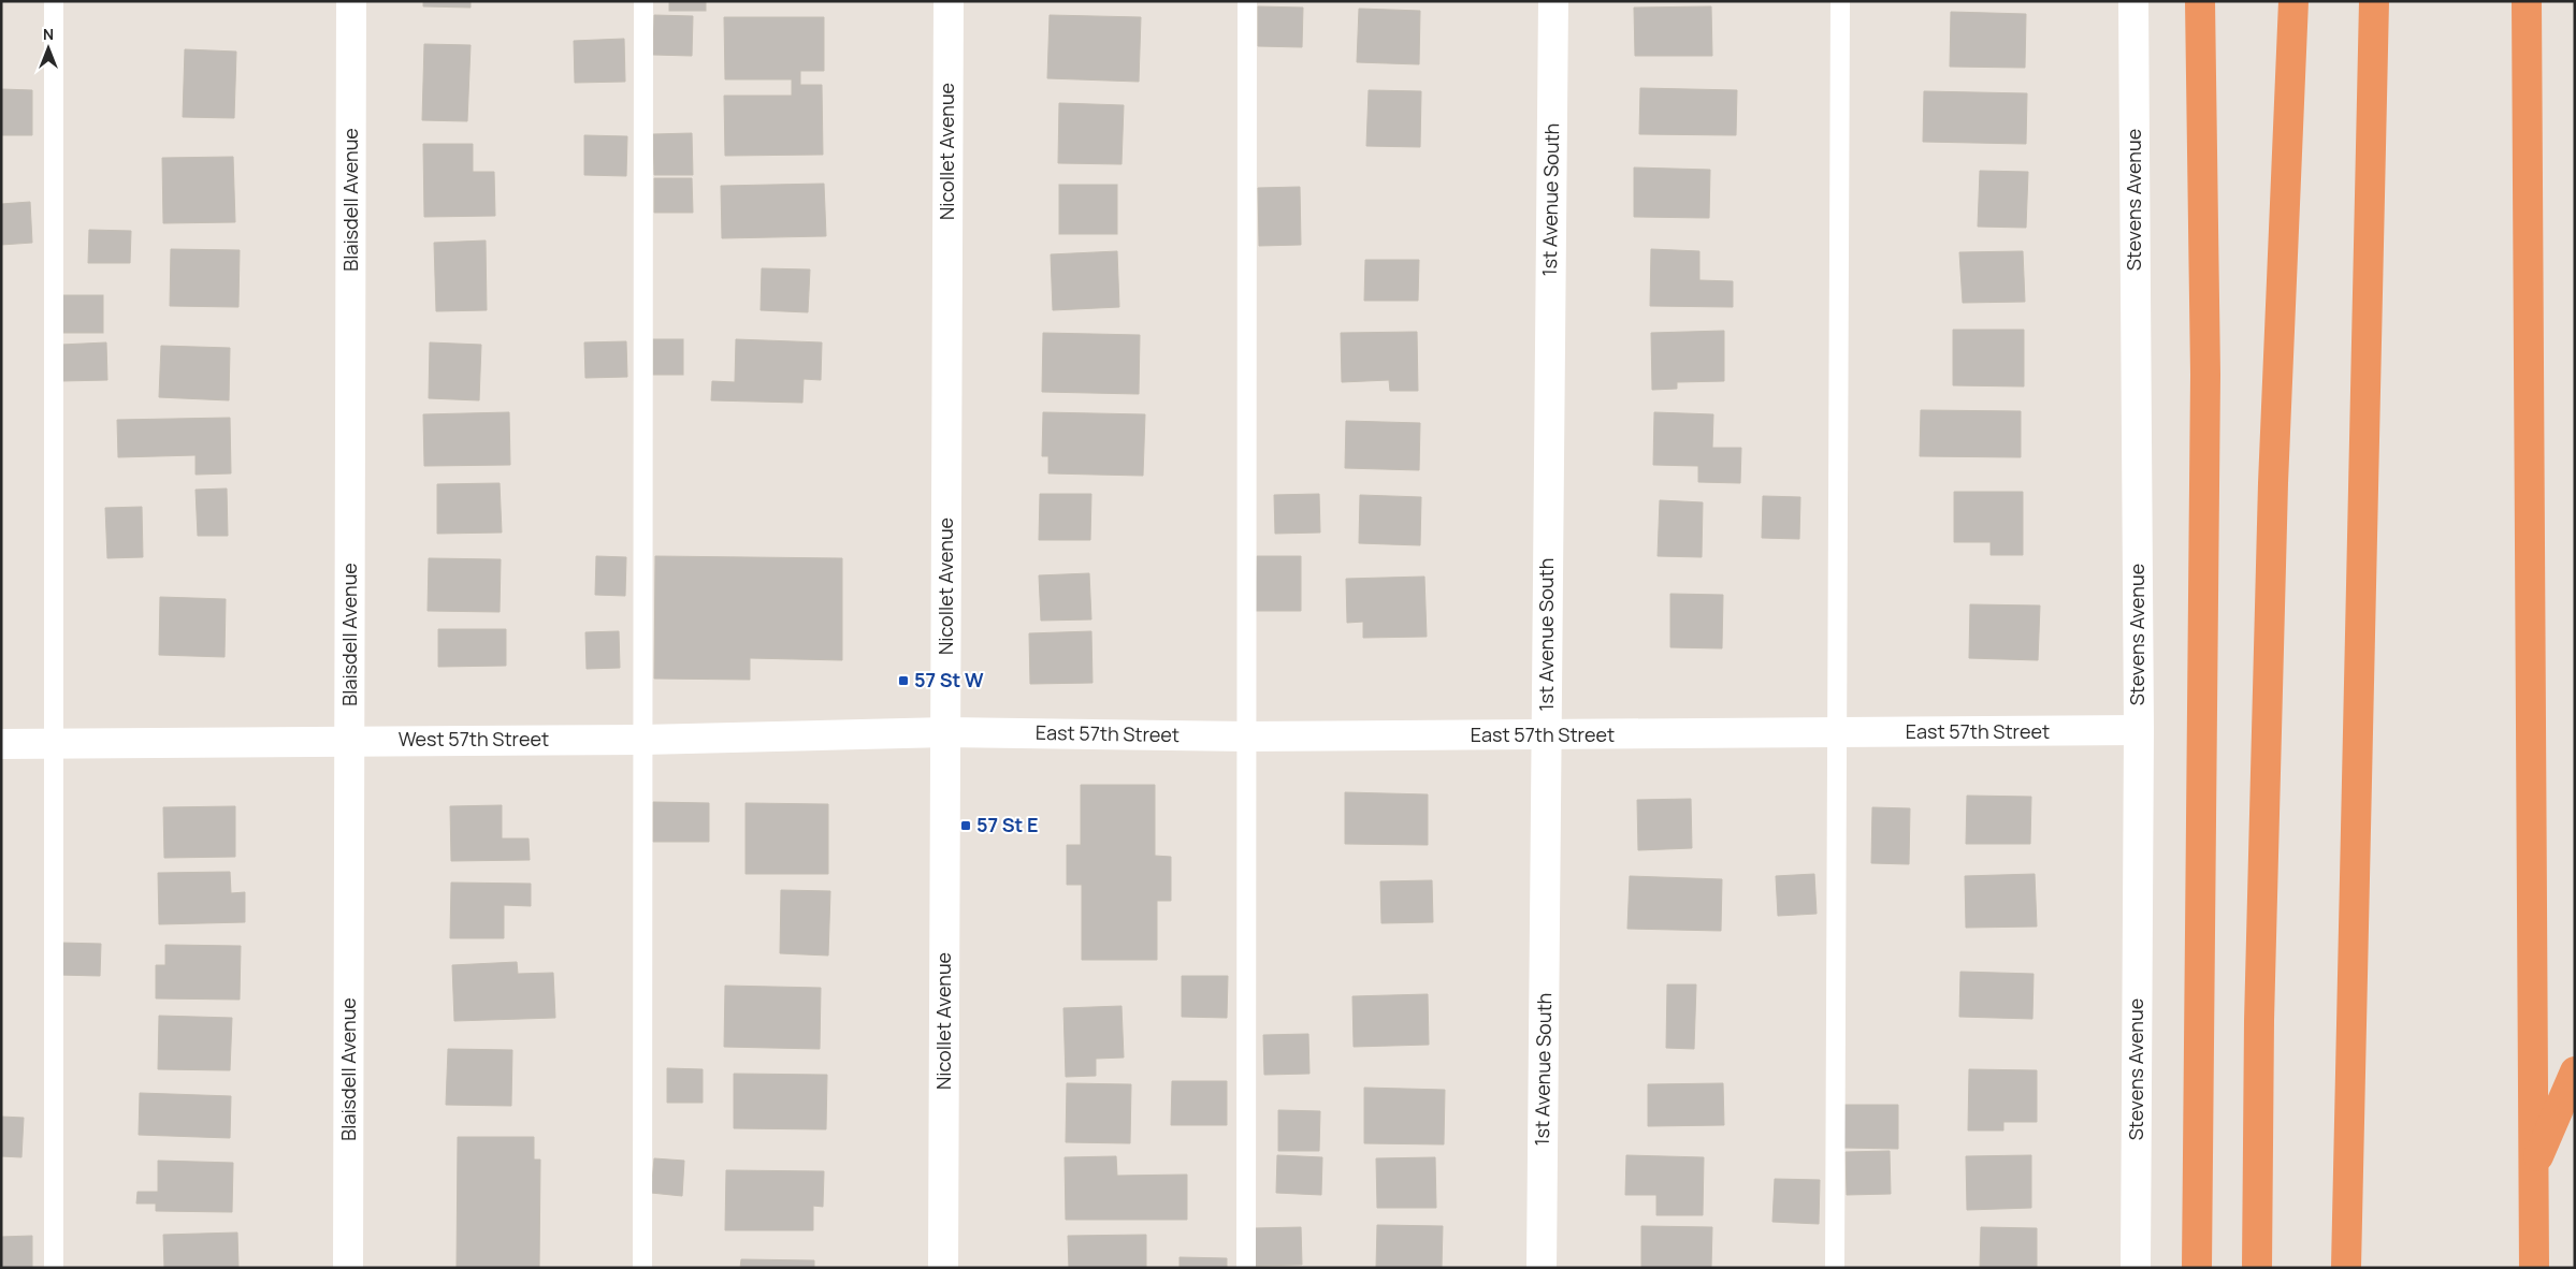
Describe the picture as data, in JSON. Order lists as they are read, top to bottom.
{
  "streets": {
    "street": [
      "Nicollet Avenue",
      "Blaisdell Avenue",
      "1st Avenue South",
      "Stevens Avenue",
      "East 57th Street",
      "West 57th Street"
    ]
  },
  "crossings": [
    ["Nicollet Avenue", "East 57th Street"],
    ["Nicollet Avenue", "West 57th Street"],
    ["Blaisdell Avenue", "West 57th Street"],
    ["1st Avenue South", "East 57th Street"],
    ["Stevens Avenue", "East 57th Street"],
    ["East 57th Street", "West 57th Street"]
  ],
  "places": {
    "transit": ["57 St W", "57 St E"]
  },
  "north": "top"
}
